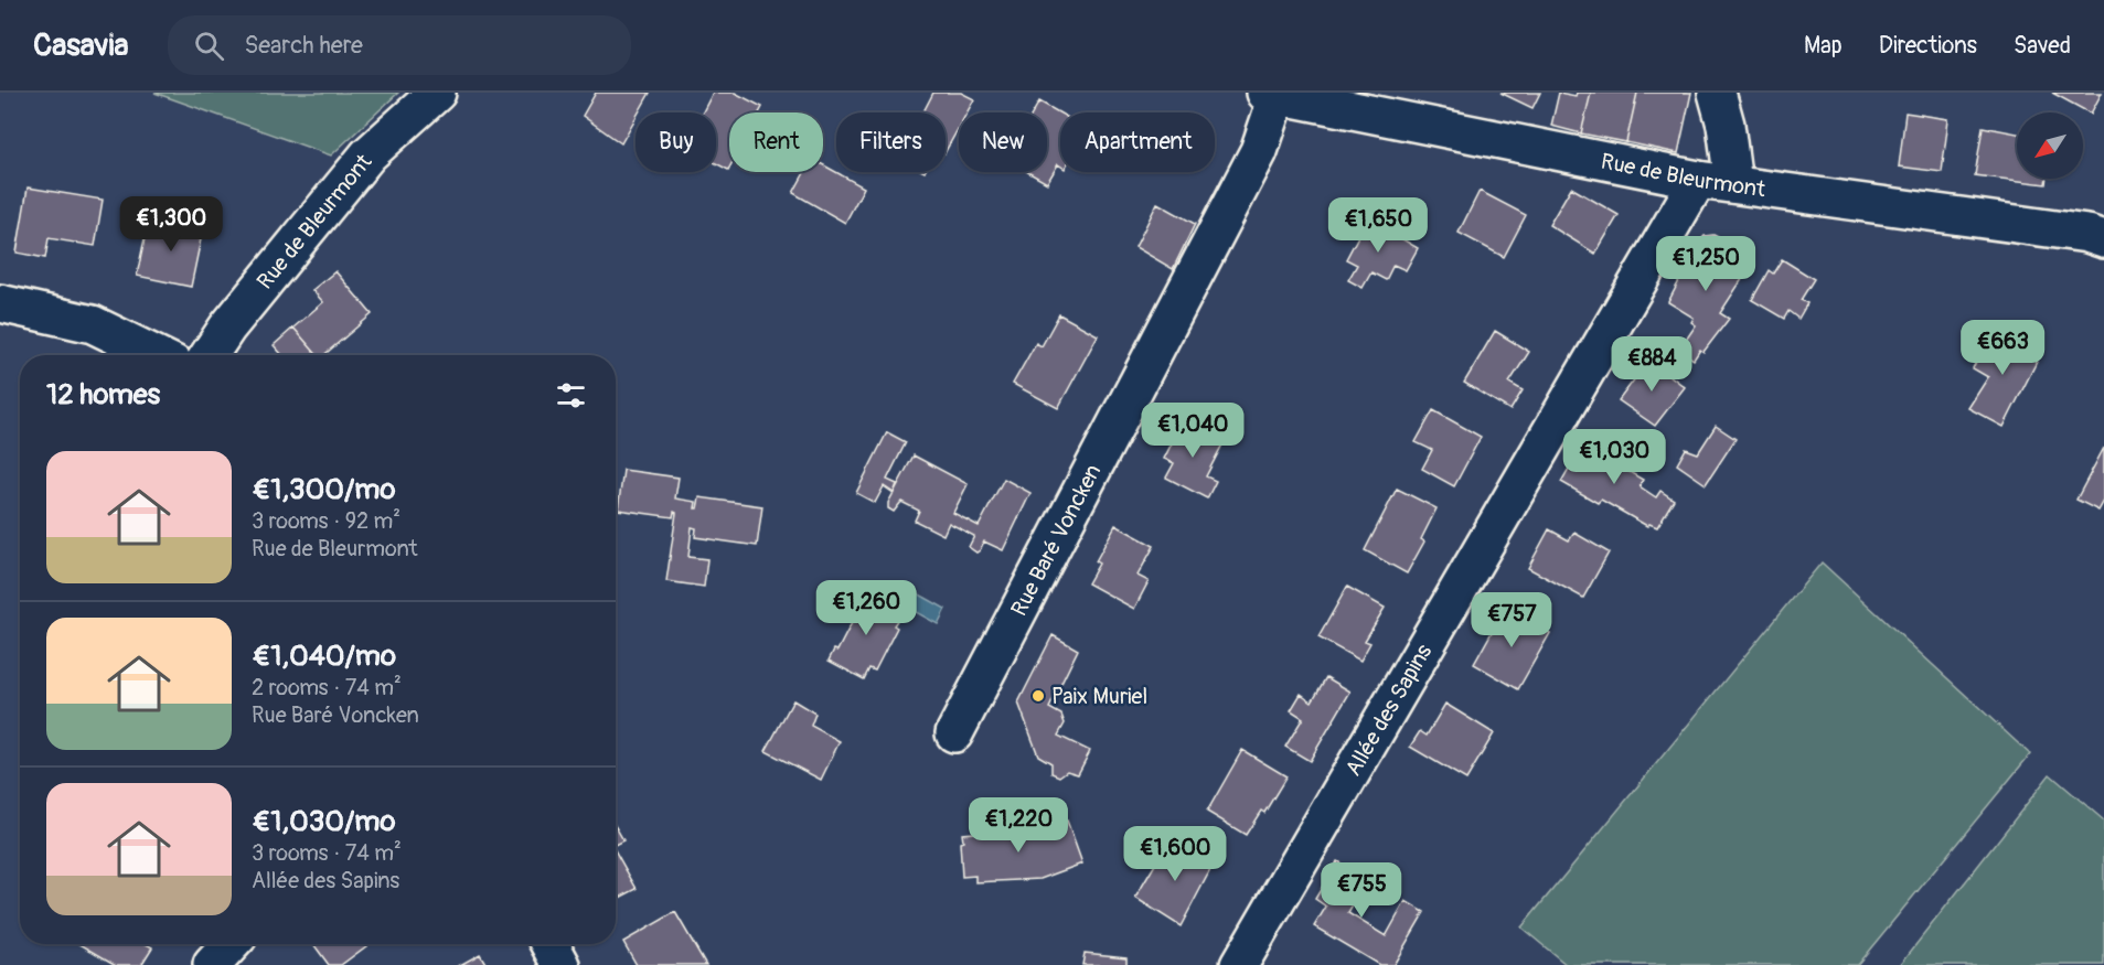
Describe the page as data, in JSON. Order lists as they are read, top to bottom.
{
  "streets": {
    "street": ["Rue de Bleurmont", "Rue Baré Voncken", "Allée des Sapins"]
  },
  "crossings": [
    ["Rue de Bleurmont", "Rue Baré Voncken"],
    ["Rue de Bleurmont", "Allée des Sapins"]
  ],
  "places": ["Paix Muriel"],
  "north": "bottom left",
  "page": {
    "header": "Casavia",
    "search": "Search here",
    "nav": ["Map", "Directions", "Saved"],
    "chip": [
      "Buy",
      "Rent",
      "Filters",
      "New",
      "Apartment"
    ],
    "price": [
      "€1,300",
      "€1,650",
      "€1,250",
      "€663",
      "€884",
      "€1,040",
      "€1,030",
      "€1,260",
      "€757",
      "€1,220",
      "€1,600",
      "€755"
    ],
    "heading": "12 homes",
    "list": [
      {
        "name": "€1,300/mo",
        "note": "3 rooms · 92 m² · Rue de Bleurmont"
      },
      {
        "name": "€1,040/mo",
        "note": "2 rooms · 74 m² · Rue Baré Voncken"
      },
      {
        "name": "€1,030/mo",
        "note": "3 rooms · 74 m² · Allée des Sapins"
      }
    ]
  }
}
